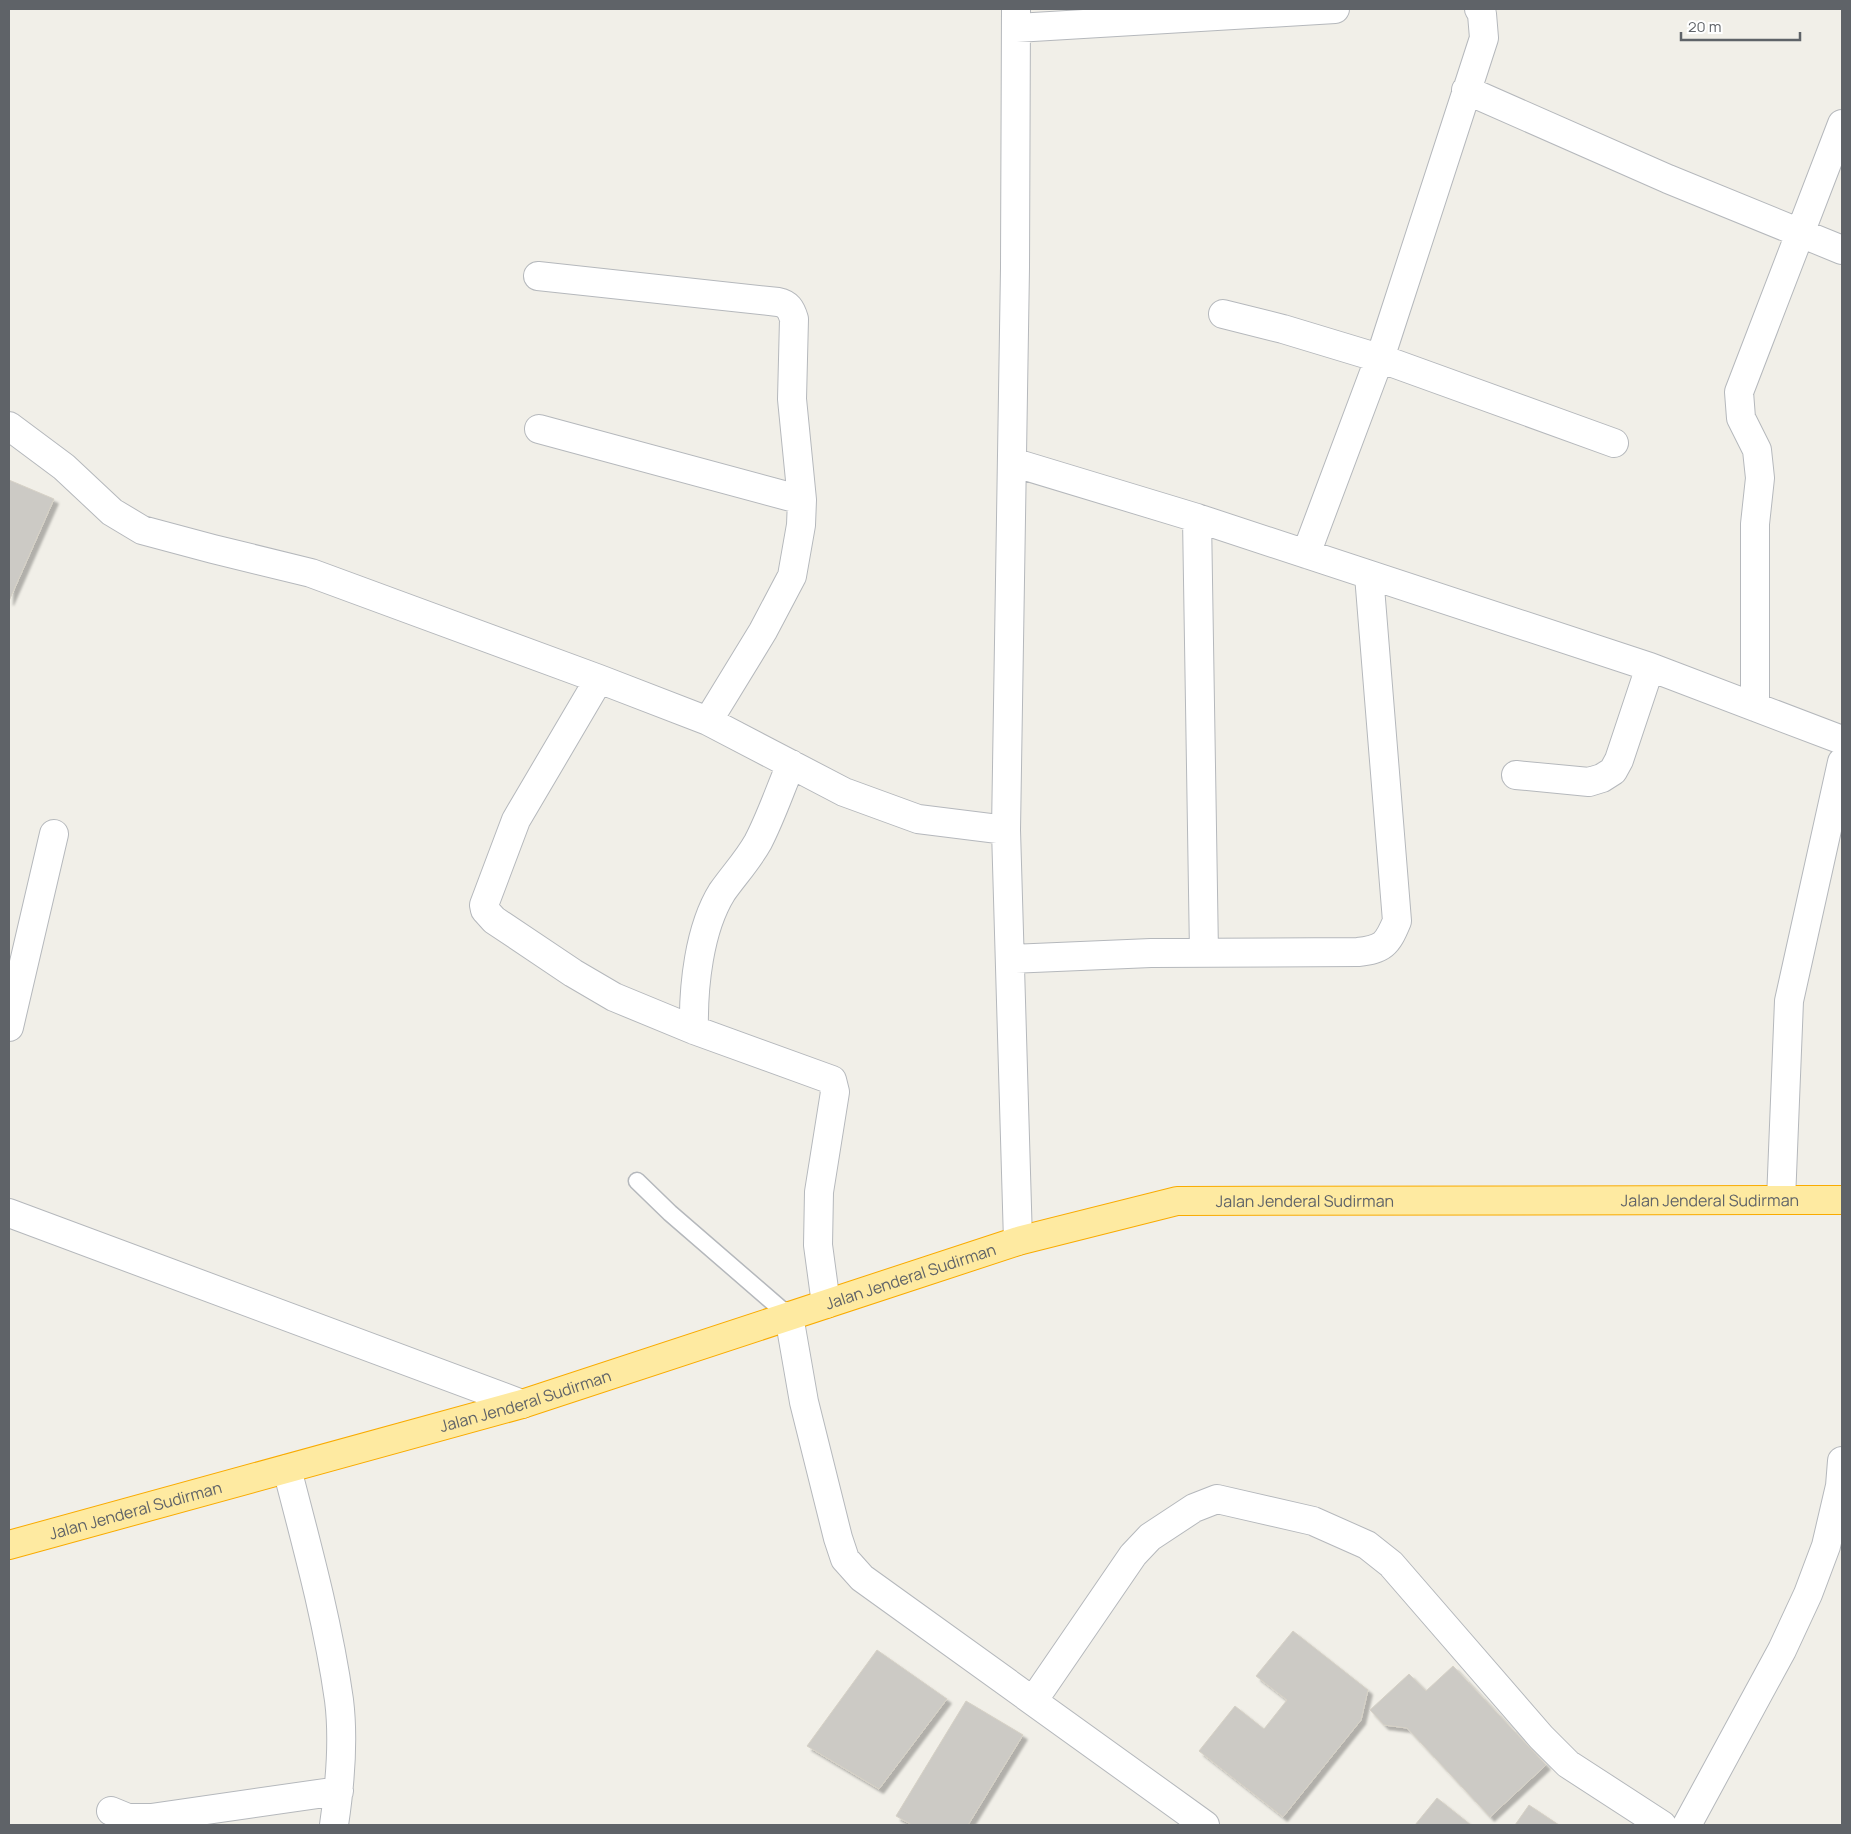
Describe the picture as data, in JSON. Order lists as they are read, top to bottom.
{
  "streets": {
    "highway": ["Jalan Jenderal Sudirman"]
  },
  "scale_bar": "20 m"
}
